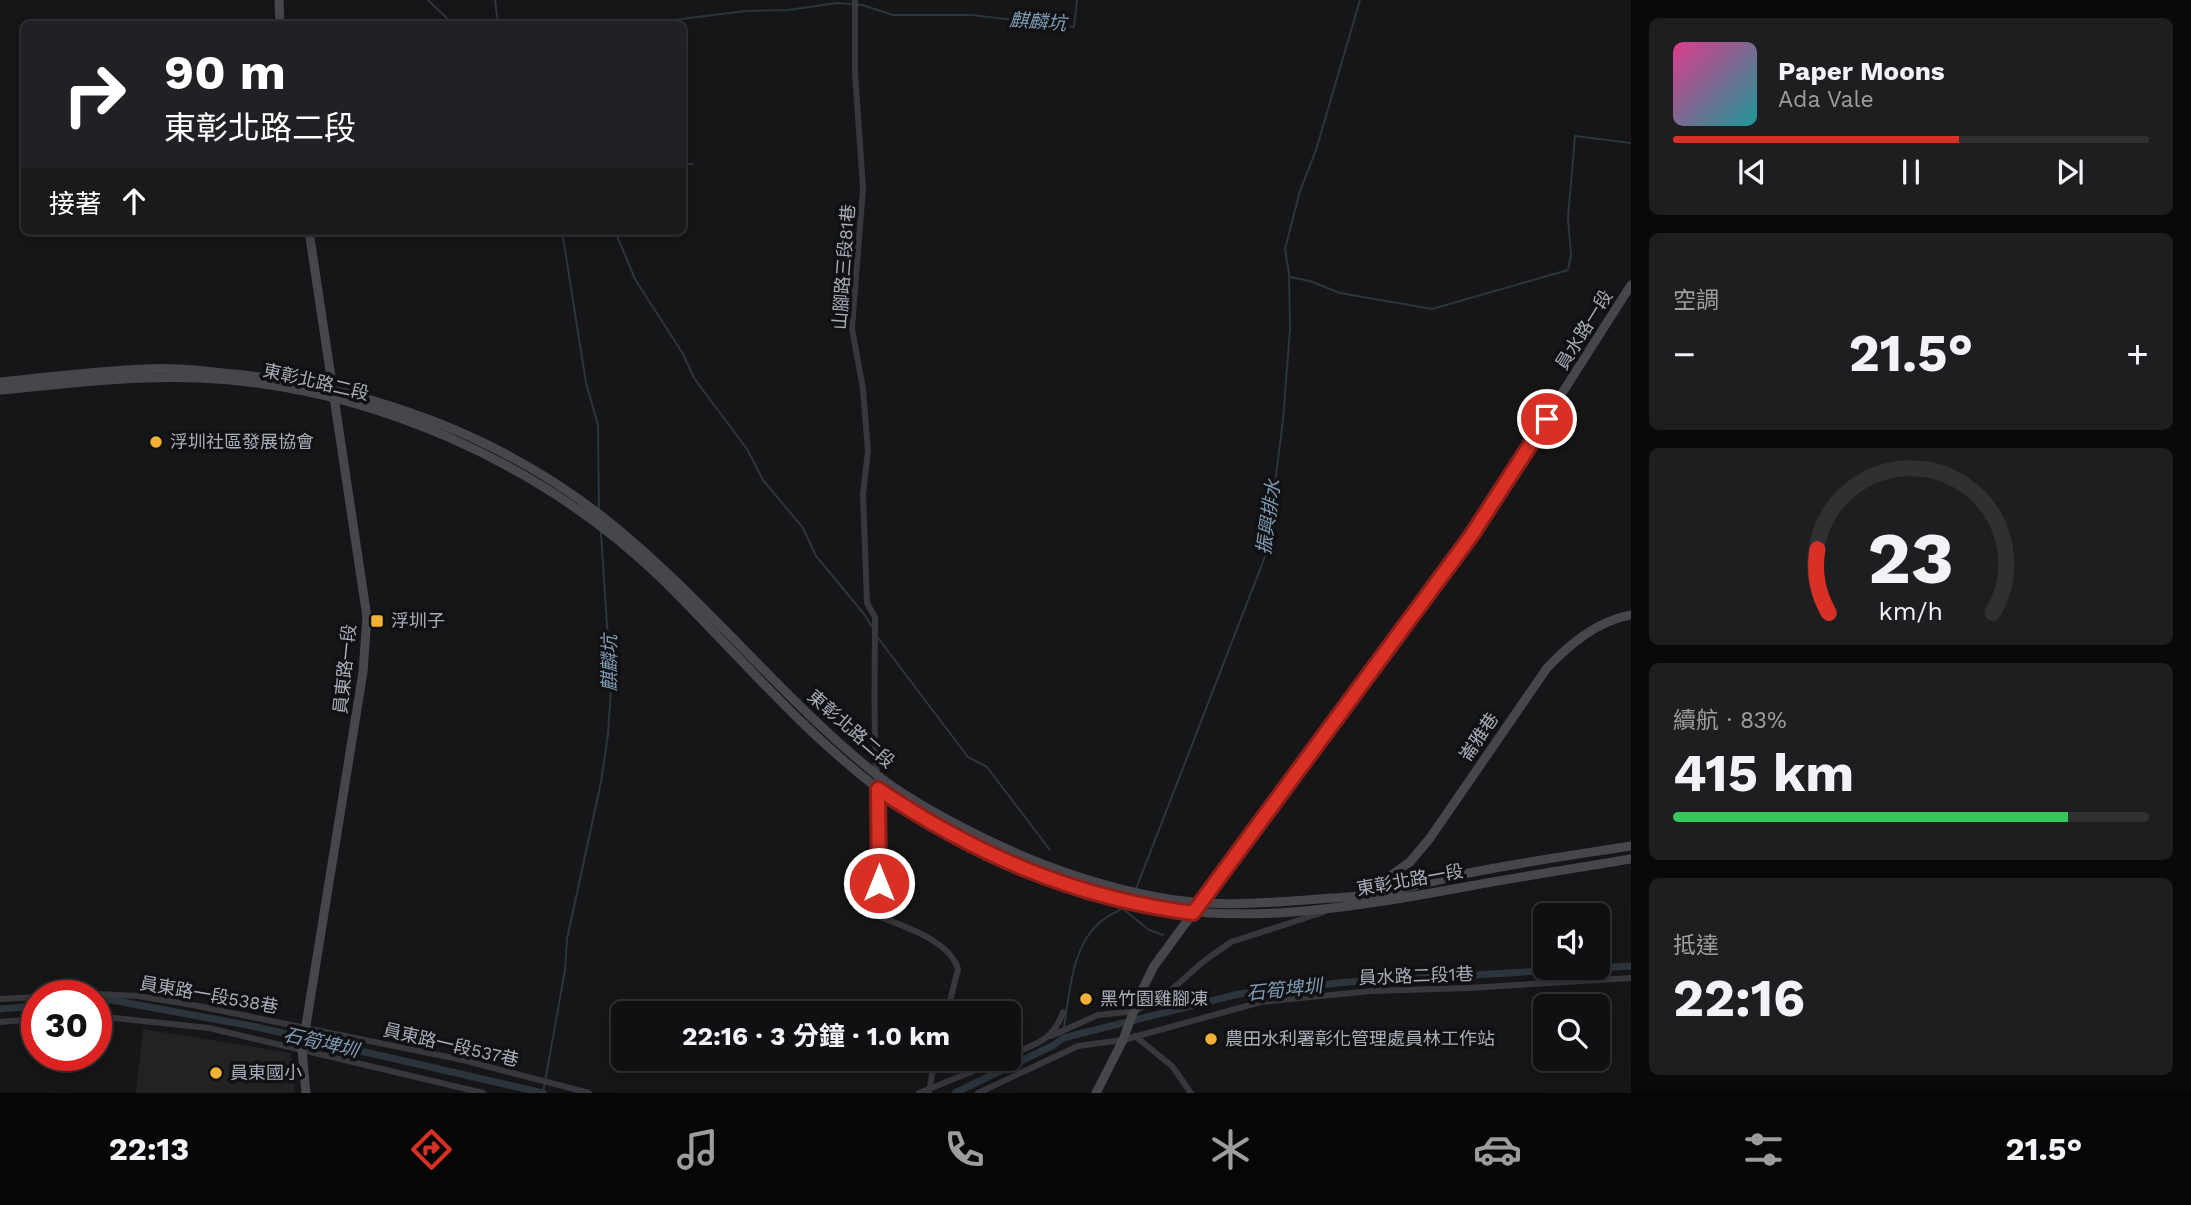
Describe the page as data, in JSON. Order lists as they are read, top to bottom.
{
  "streets": {
    "street": [
      "山腳路三段81巷",
      "員水路一段",
      "東彰北路二段",
      "員東路一段",
      "崙雅巷",
      "東彰北路一段",
      "員水路二段1巷",
      "員東路一段538巷",
      "員東路一段537巷"
    ]
  },
  "crossings": [
    ["山腳路三段81巷", "東彰北路二段"],
    ["員水路一段", "東彰北路二段"],
    ["員水路一段", "東彰北路一段"],
    ["員水路一段", "員水路二段1巷"],
    ["東彰北路二段", "員東路一段"],
    ["東彰北路二段", "東彰北路一段"],
    ["員東路一段", "員東路一段538巷"],
    ["員東路一段", "員東路一段537巷"],
    ["崙雅巷", "東彰北路一段"],
    ["員東路一段538巷", "員東路一段537巷"]
  ],
  "water": ["麒麟坑", "振興排水", "石筍埤圳"],
  "places": {
    "other": [
      "浮圳社區發展協會",
      "黑竹園雞腳凍",
      "農田水利署彰化管理處員林工作站",
      "員東國小"
    ],
    "transit": ["浮圳子"]
  },
  "page": {
    "turn": ["90 m", "東彰北路二段"],
    "song": ["Paper Moons", "Ada Vale"],
    "then": "接著",
    "tile": [
      "空調",
      ["續航 · 83%", "415 km"],
      ["抵達", "22:16"]
    ],
    "heat": ["−", "21.5°", "+"],
    "limit": "30",
    "trip": "22:16 · 3 分鐘 · 1.0 km",
    "tabs": ["22:13", "21.5°"],
    "gauge": ["23", "km/h"]
  }
}
